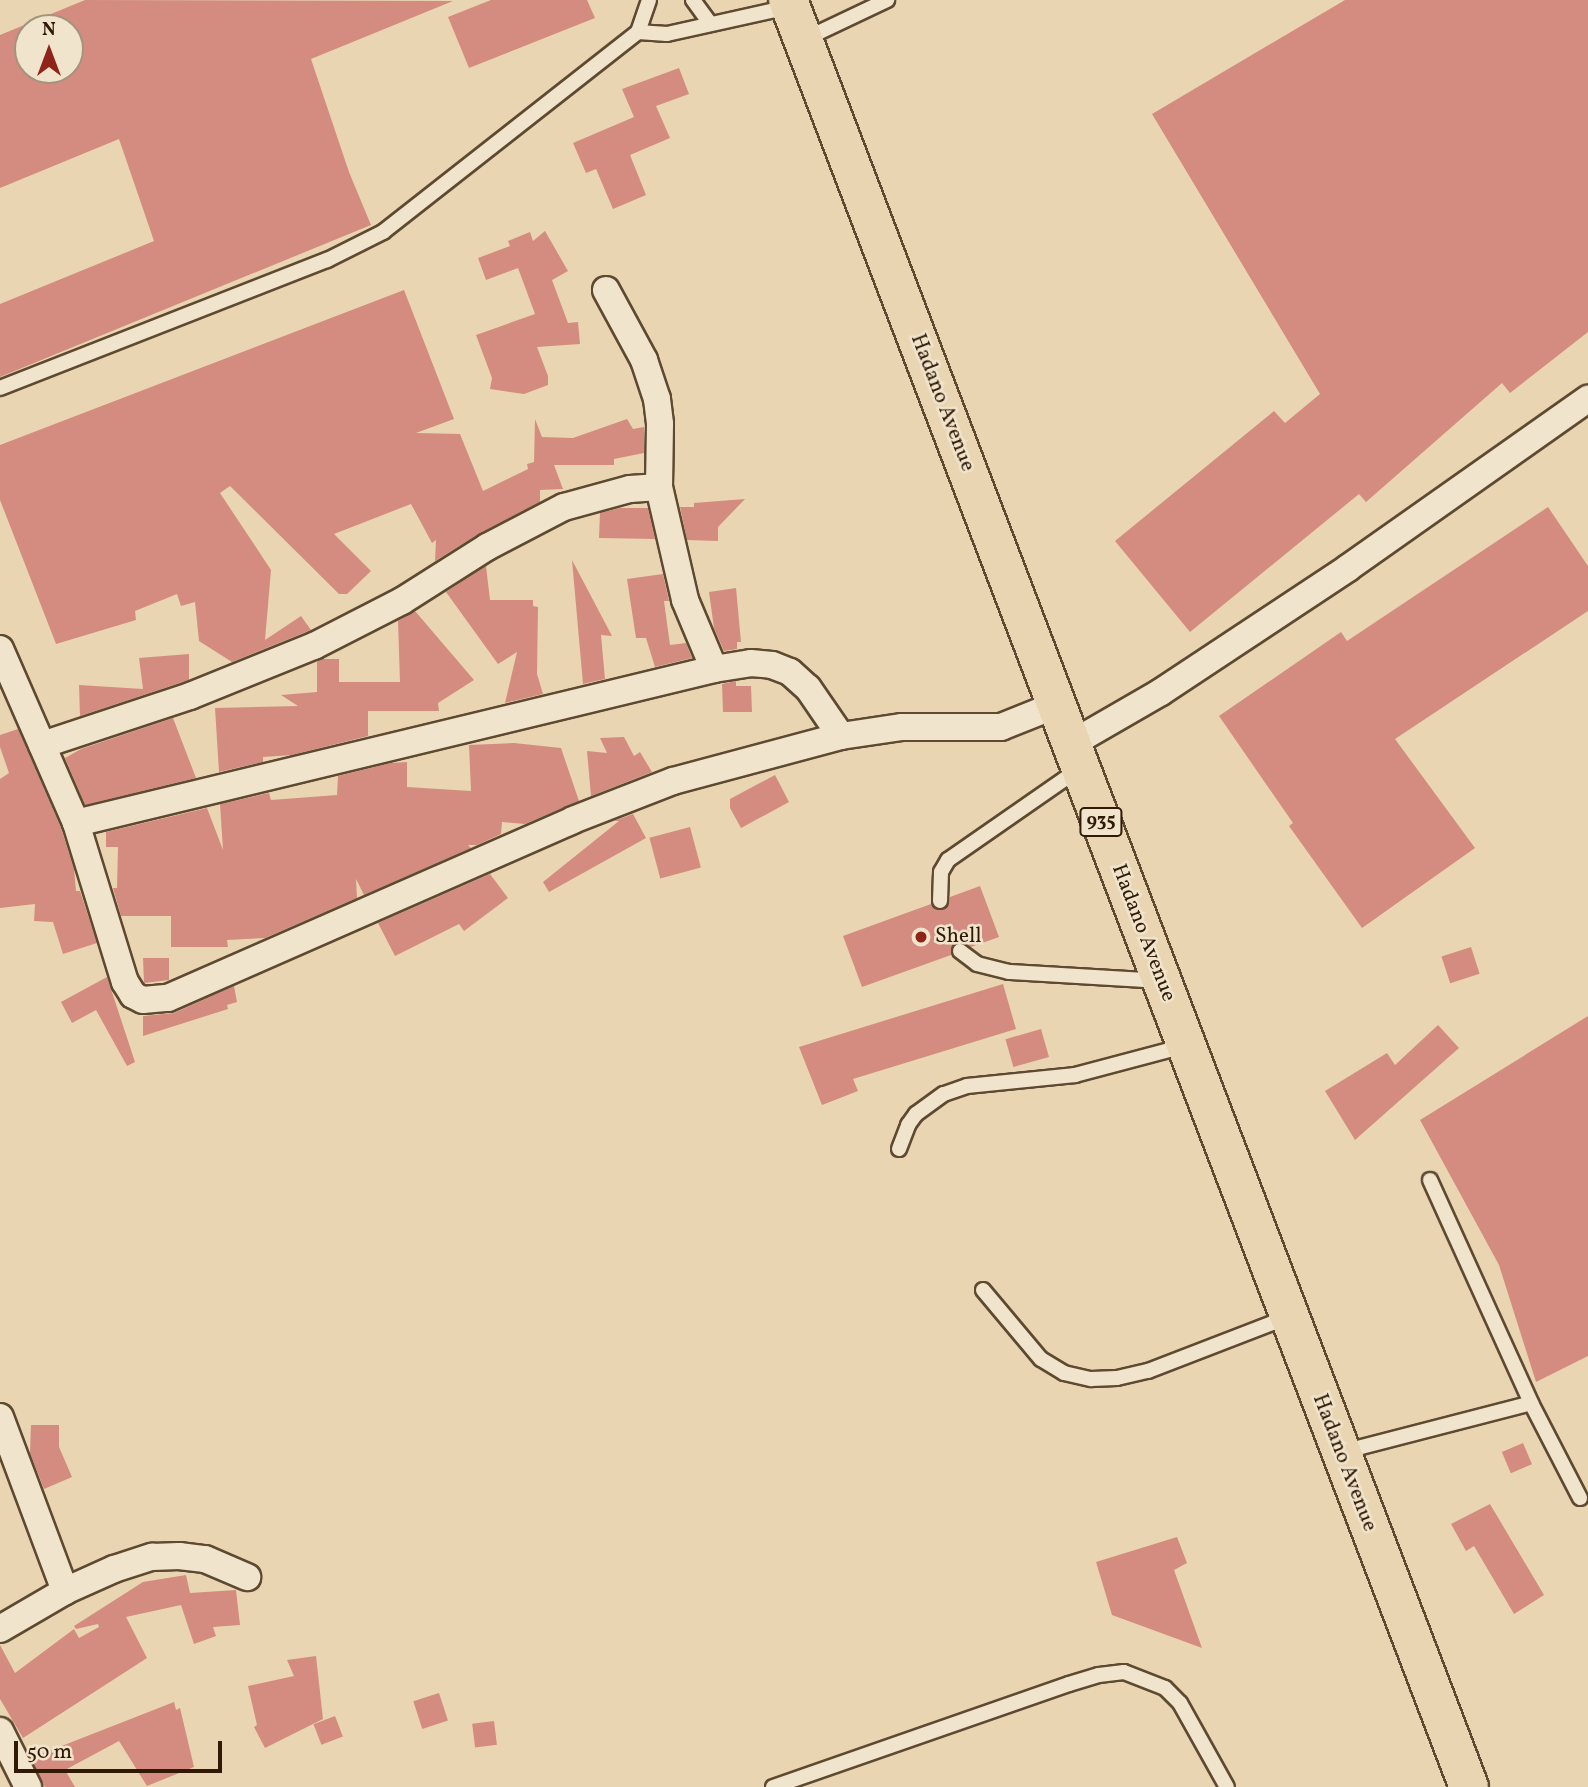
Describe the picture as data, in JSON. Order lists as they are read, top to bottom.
{
  "streets": {
    "main road": ["Hadano Avenue", "935"]
  },
  "places": ["Shell"],
  "scale_bar": "50 m",
  "north": "top"
}
